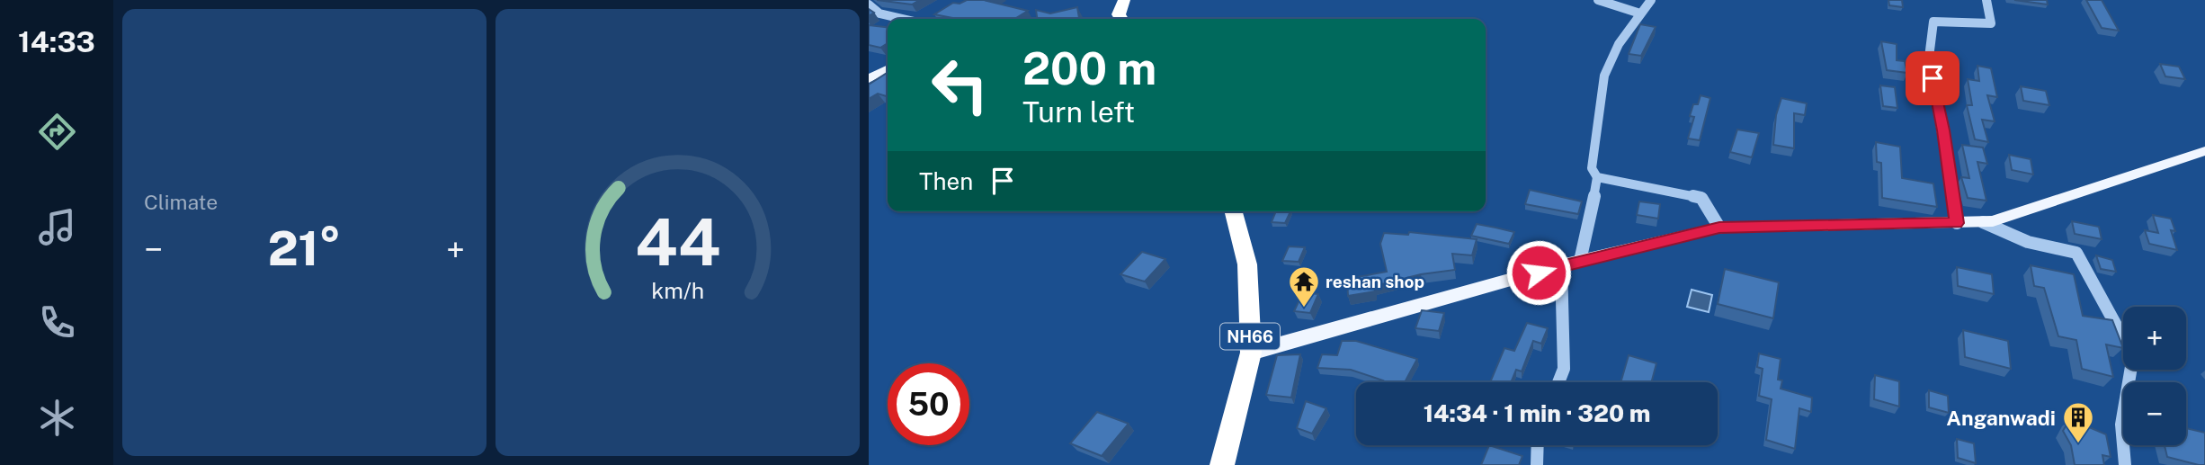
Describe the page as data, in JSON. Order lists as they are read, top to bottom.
{
  "streets": {
    "highway": ["NH66"]
  },
  "places": {
    "temple": ["reshan shop"],
    "building": ["Anganwadi"]
  },
  "page": {
    "tabs": "14:33",
    "tile": "Climate",
    "turn": ["200 m", "Turn left"],
    "then": "Then",
    "heat": ["−", "21°", "+"],
    "map_buttons": ["+", "−"],
    "limit": "50",
    "trip": "14:34 · 1 min · 320 m",
    "gauge": ["44", "km/h"]
  }
}
